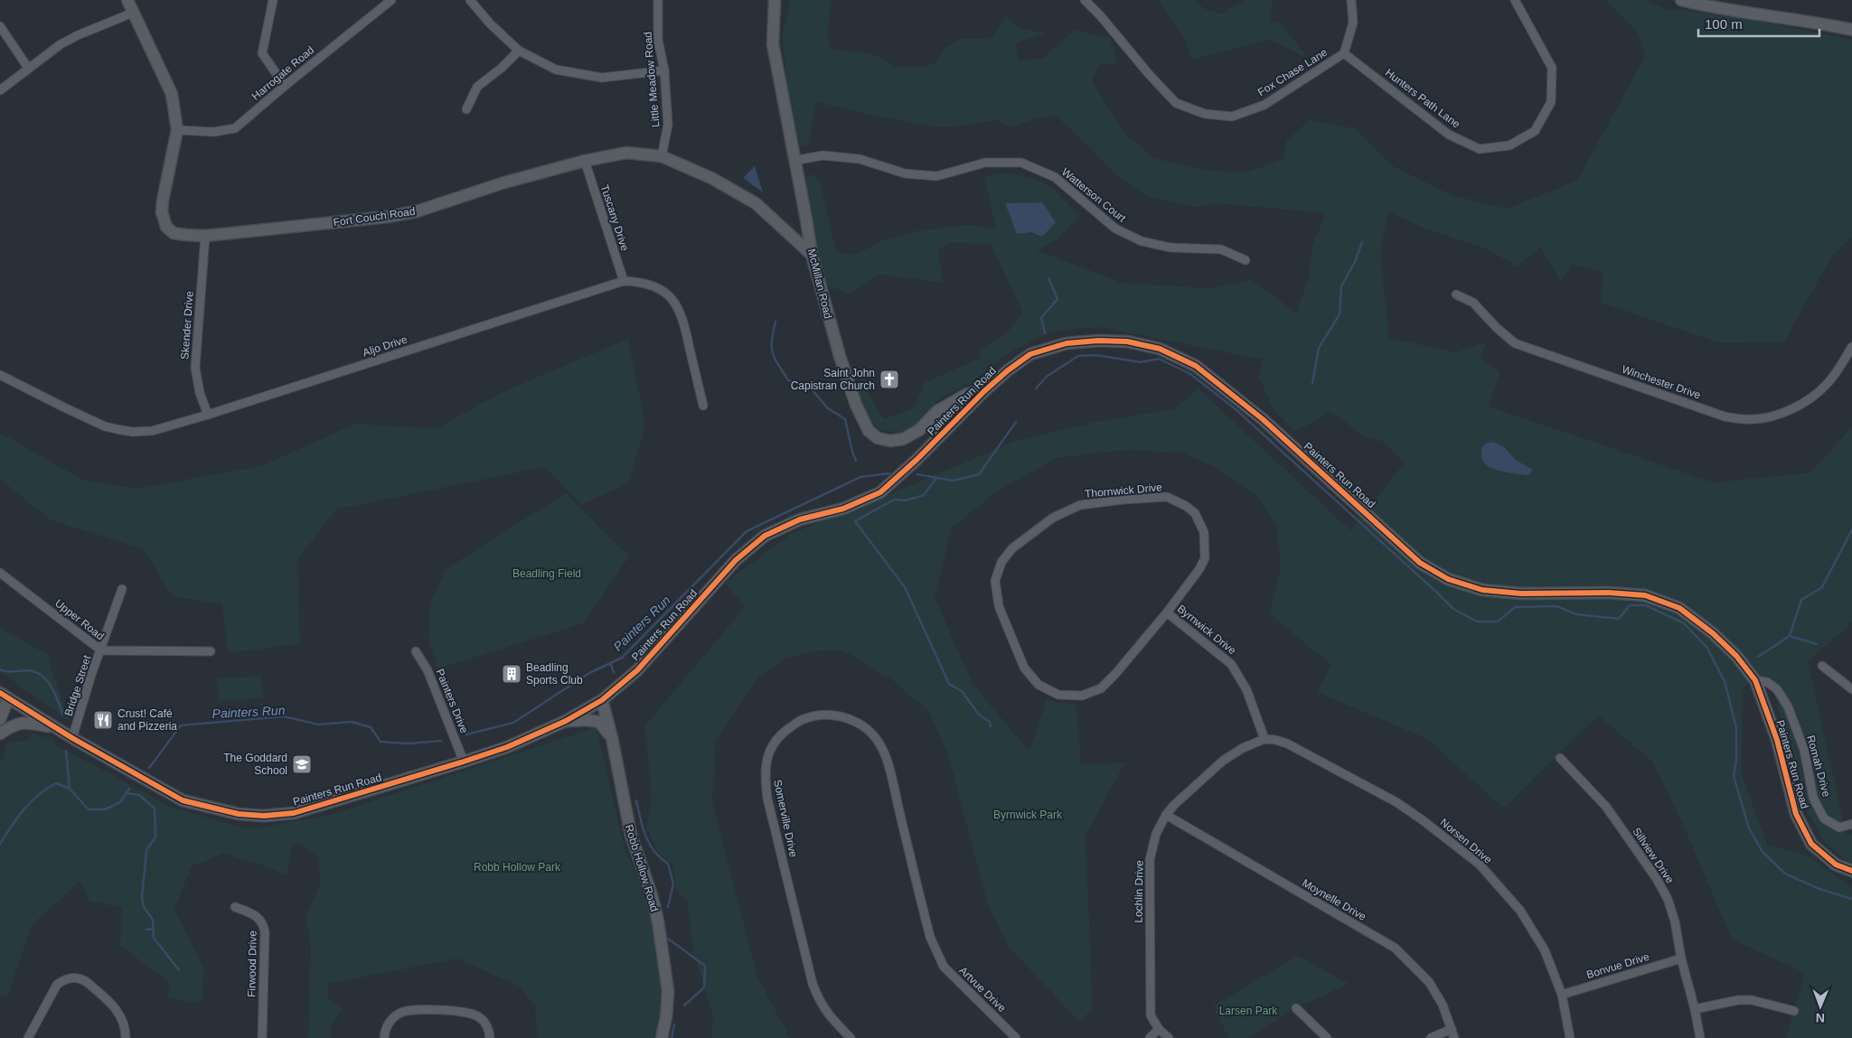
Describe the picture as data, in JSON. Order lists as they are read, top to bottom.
{
  "streets": {
    "street": [
      "Fox Chase Lane",
      "Harrogate Road",
      "Little Meadow Road",
      "Hunters Path Lane",
      "Watterson Court",
      "Fort Couch Road",
      "Tuscany Drive",
      "McMillan Road",
      "Skender Drive",
      "Aljo Drive",
      "Winchester Drive",
      "Painters Run Road",
      "Thornwick Drive",
      "Upper Road",
      "Byrnwick Drive",
      "Bridge Street",
      "Painters Drive",
      "Romah Drive",
      "Somerville Drive",
      "Norsen Drive",
      "Sillview Drive",
      "Robb Hollow Road",
      "Lochlin Drive",
      "Moynelle Drive",
      "Firwood Drive",
      "Bonvue Drive",
      "Artvue Drive"
    ]
  },
  "crossings": [
    ["Fox Chase Lane", "Hunters Path Lane"],
    ["Harrogate Road", "Fort Couch Road"],
    ["Little Meadow Road", "Fort Couch Road"],
    ["Watterson Court", "McMillan Road"],
    ["Fort Couch Road", "Tuscany Drive"],
    ["Fort Couch Road", "McMillan Road"],
    ["Fort Couch Road", "Skender Drive"],
    ["Tuscany Drive", "Aljo Drive"],
    ["McMillan Road", "Painters Run Road"],
    ["Skender Drive", "Aljo Drive"],
    ["Painters Run Road", "Bridge Street"],
    ["Painters Run Road", "Painters Drive"],
    ["Painters Run Road", "Romah Drive"],
    ["Painters Run Road", "Robb Hollow Road"],
    ["Thornwick Drive", "Byrnwick Drive"],
    ["Upper Road", "Bridge Street"],
    ["Byrnwick Drive", "Norsen Drive"],
    ["Byrnwick Drive", "Lochlin Drive"],
    ["Somerville Drive", "Artvue Drive"],
    ["Norsen Drive", "Lochlin Drive"],
    ["Norsen Drive", "Bonvue Drive"],
    ["Sillview Drive", "Bonvue Drive"],
    ["Lochlin Drive", "Moynelle Drive"]
  ],
  "water": ["Painters Run"],
  "parks": [
    "Beadling Field",
    "Byrnwick Park",
    "Robb Hollow Park",
    "Larsen Park"
  ],
  "places": {
    "church": ["Saint John Capistran Church"],
    "building": ["Beadling Sports Club"],
    "restaurant": ["Crust! Café and Pizzeria"],
    "school or university": ["The Goddard School"]
  },
  "scale_bar": "100 m",
  "north": "bottom"
}
